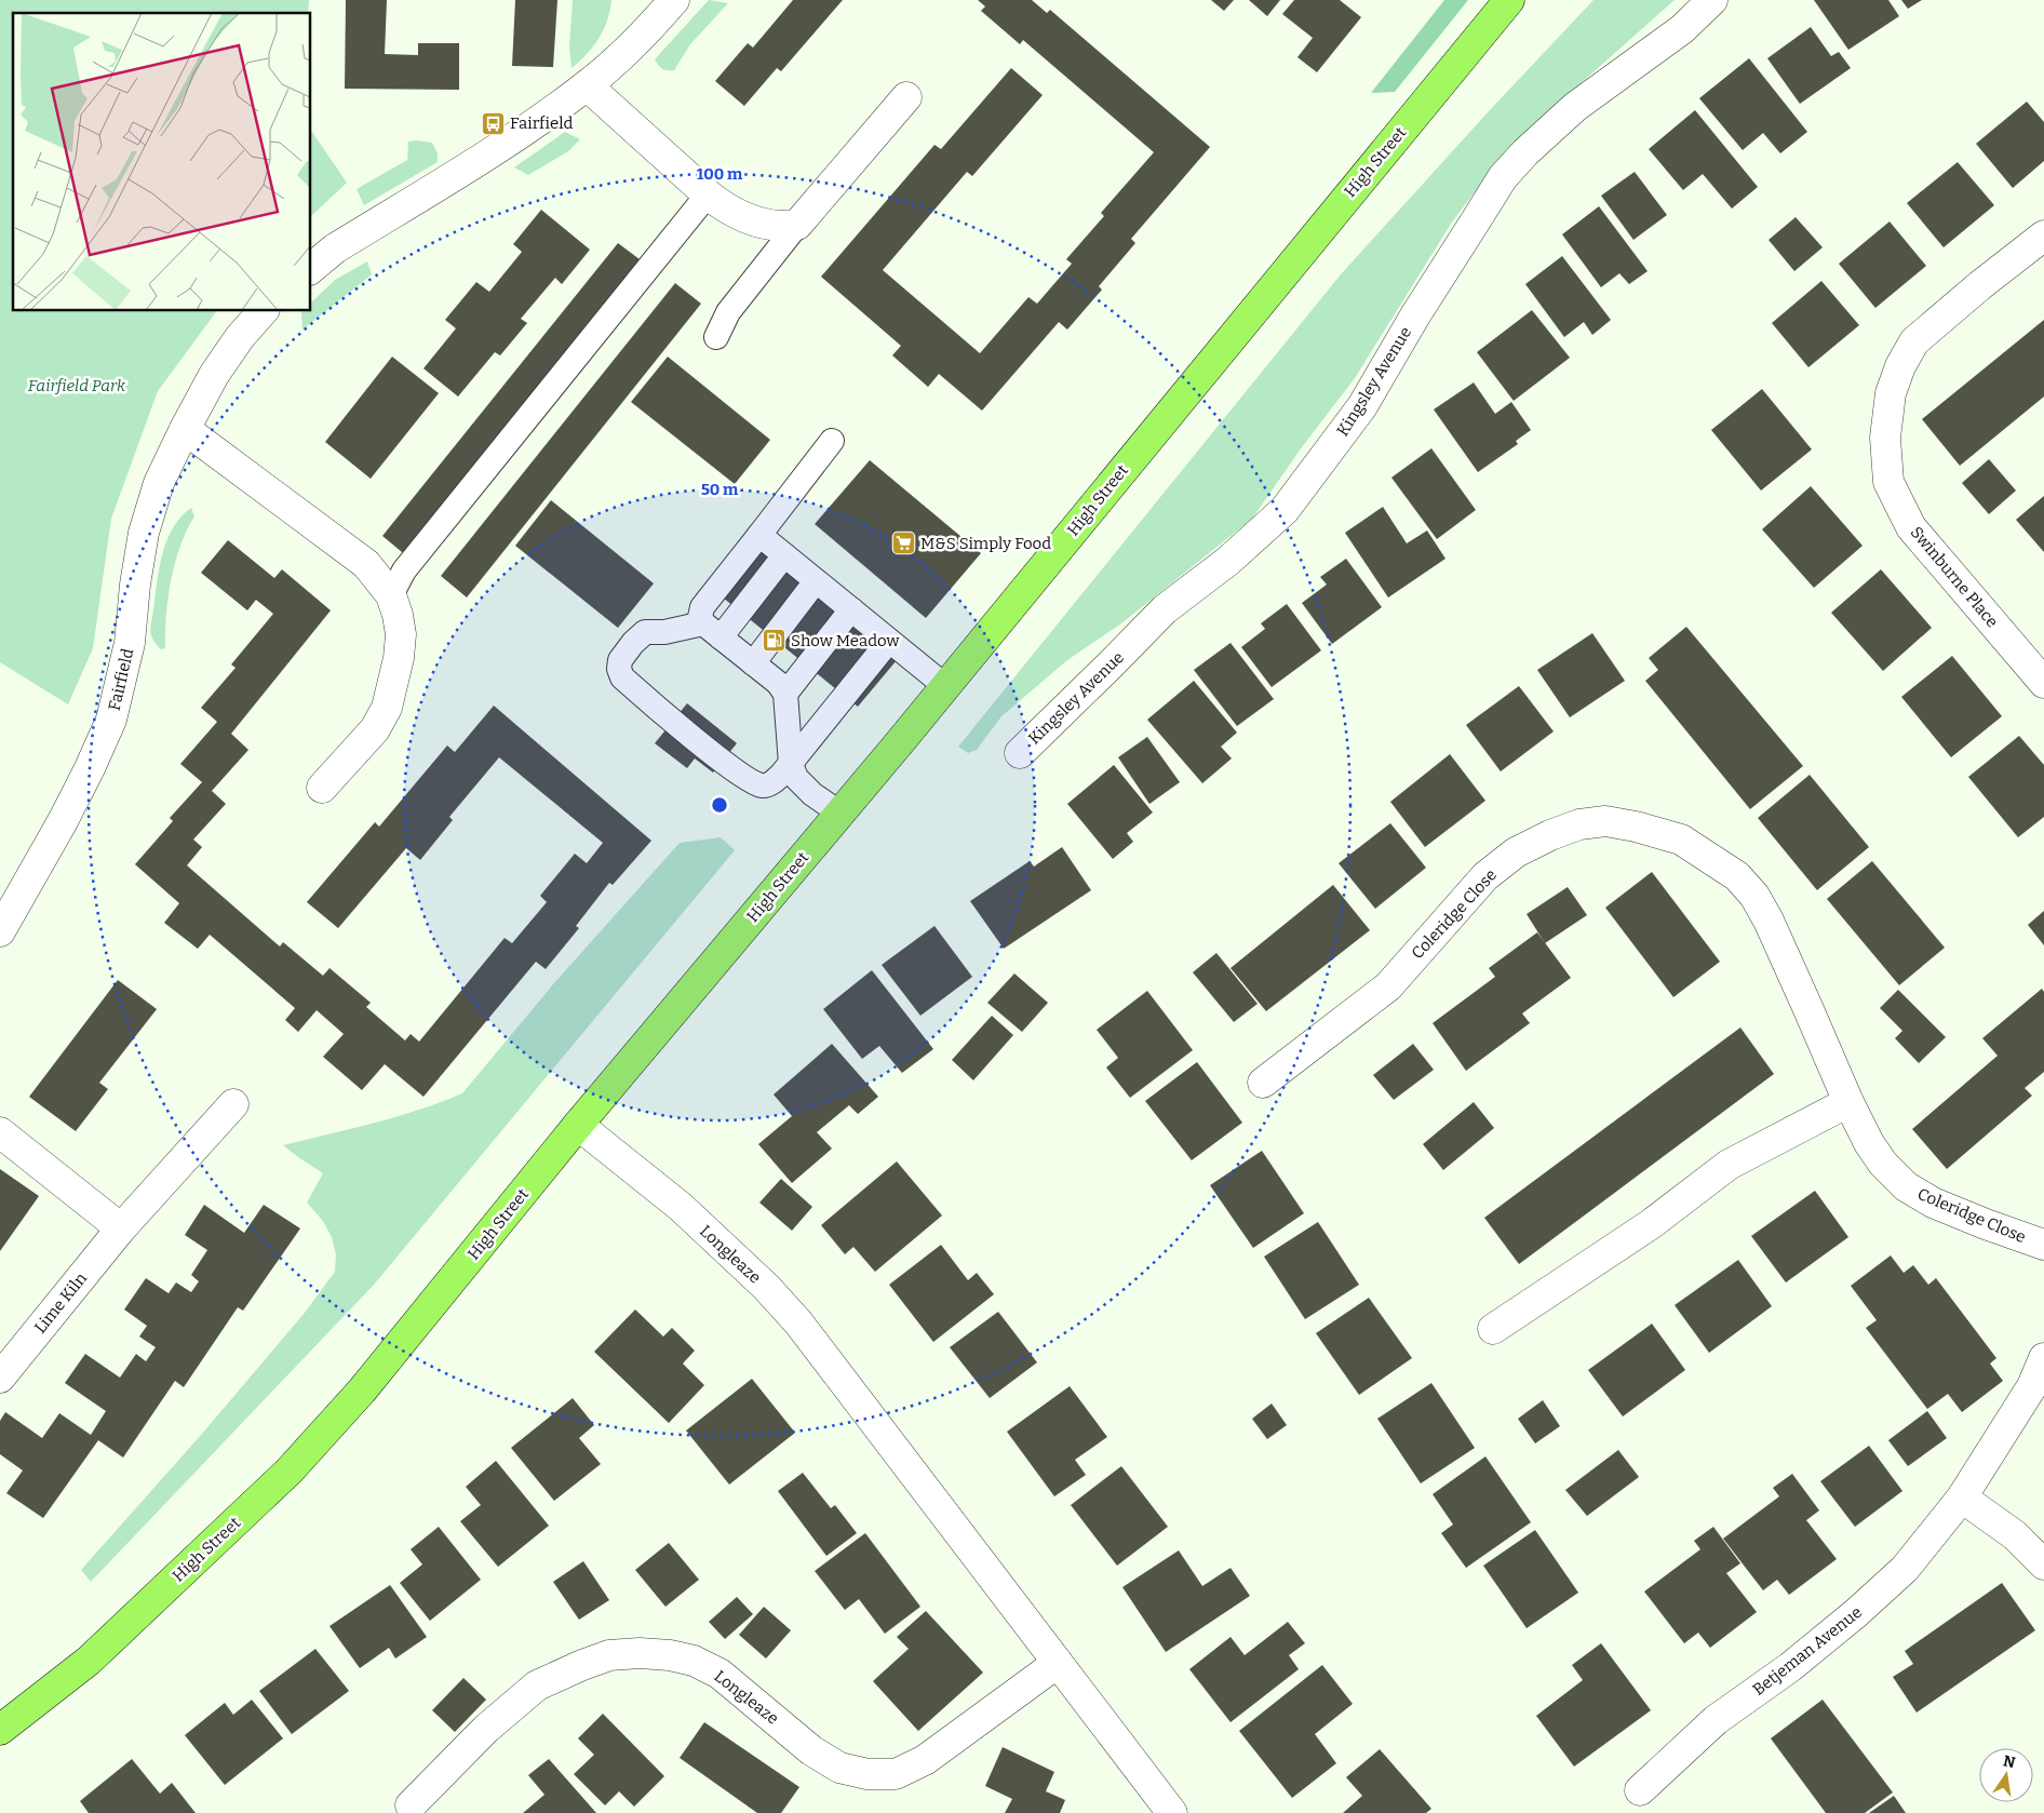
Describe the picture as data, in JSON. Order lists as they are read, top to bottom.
{
  "streets": {
    "main road": ["High Street"],
    "street": [
      "Kingsley Avenue",
      "Swinburne Place",
      "Fairfield",
      "Coleridge Close",
      "Longleaze",
      "Lime Kiln",
      "Betjeman Avenue"
    ]
  },
  "crossings": [
    ["High Street", "Longleaze"]
  ],
  "parks": ["Fairfield Park"],
  "places": {
    "bus stop": ["Fairfield"],
    "supermarket": ["M&S Simply Food"],
    "fuel station": ["Show Meadow"]
  },
  "north": "top",
  "rings": ["100 m", "50 m"]
}
